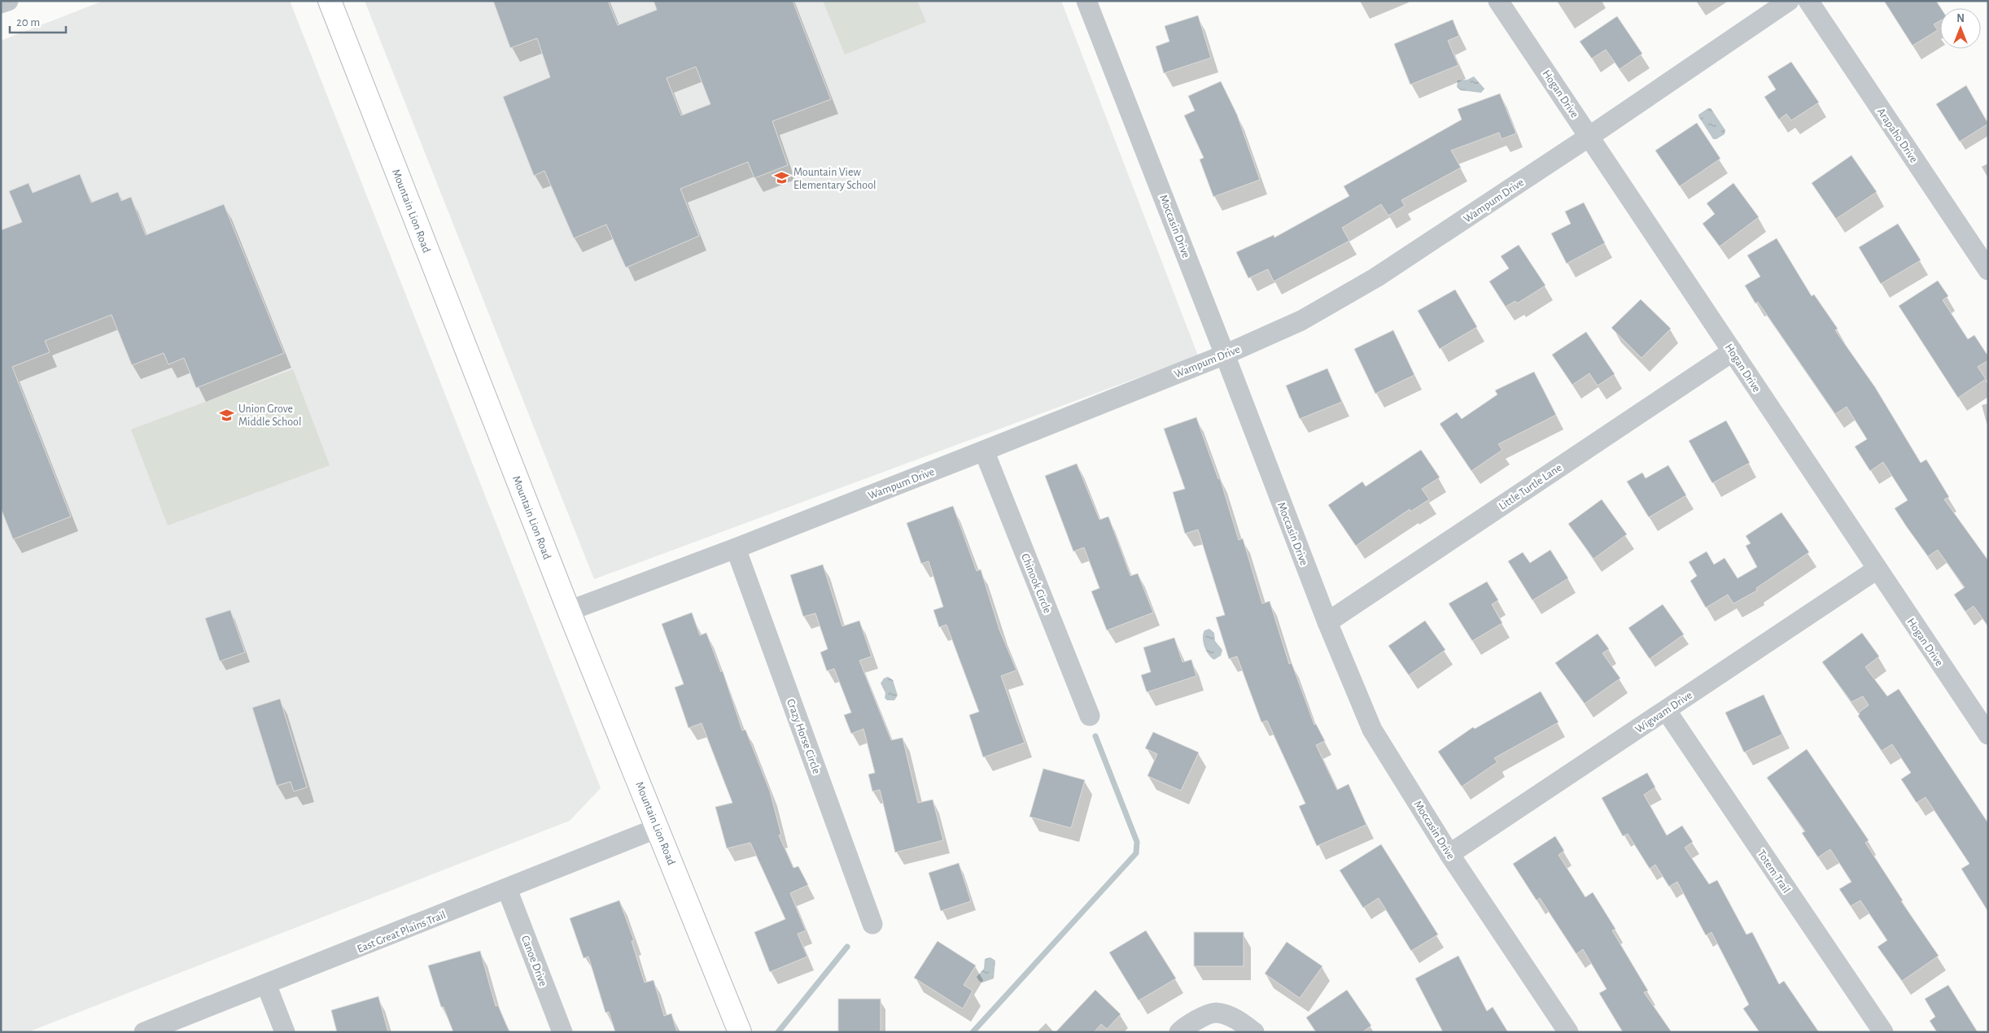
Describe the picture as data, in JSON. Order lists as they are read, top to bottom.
{
  "streets": {
    "street": [
      "Hogan Drive",
      "Arapaho Drive",
      "Wampum Drive",
      "Mountain Lion Road",
      "Moccasin Drive",
      "Little Turtle Lane",
      "Chinook Circle",
      "Wigwam Drive",
      "Crazy Horse Circle",
      "Totem Trail",
      "East Great Plains Trail",
      "Canoe Drive"
    ]
  },
  "crossings": [
    ["Hogan Drive", "Wampum Drive"],
    ["Hogan Drive", "Little Turtle Lane"],
    ["Hogan Drive", "Wigwam Drive"],
    ["Wampum Drive", "Mountain Lion Road"],
    ["Wampum Drive", "Moccasin Drive"],
    ["Wampum Drive", "Chinook Circle"],
    ["Wampum Drive", "Crazy Horse Circle"],
    ["Mountain Lion Road", "East Great Plains Trail"],
    ["Moccasin Drive", "Little Turtle Lane"],
    ["Moccasin Drive", "Wigwam Drive"],
    ["Wigwam Drive", "Totem Trail"],
    ["East Great Plains Trail", "Canoe Drive"]
  ],
  "places": {
    "school or university": ["Mountain View Elementary School", "Union Grove Middle School"]
  },
  "scale_bar": "20 m",
  "north": "top"
}
